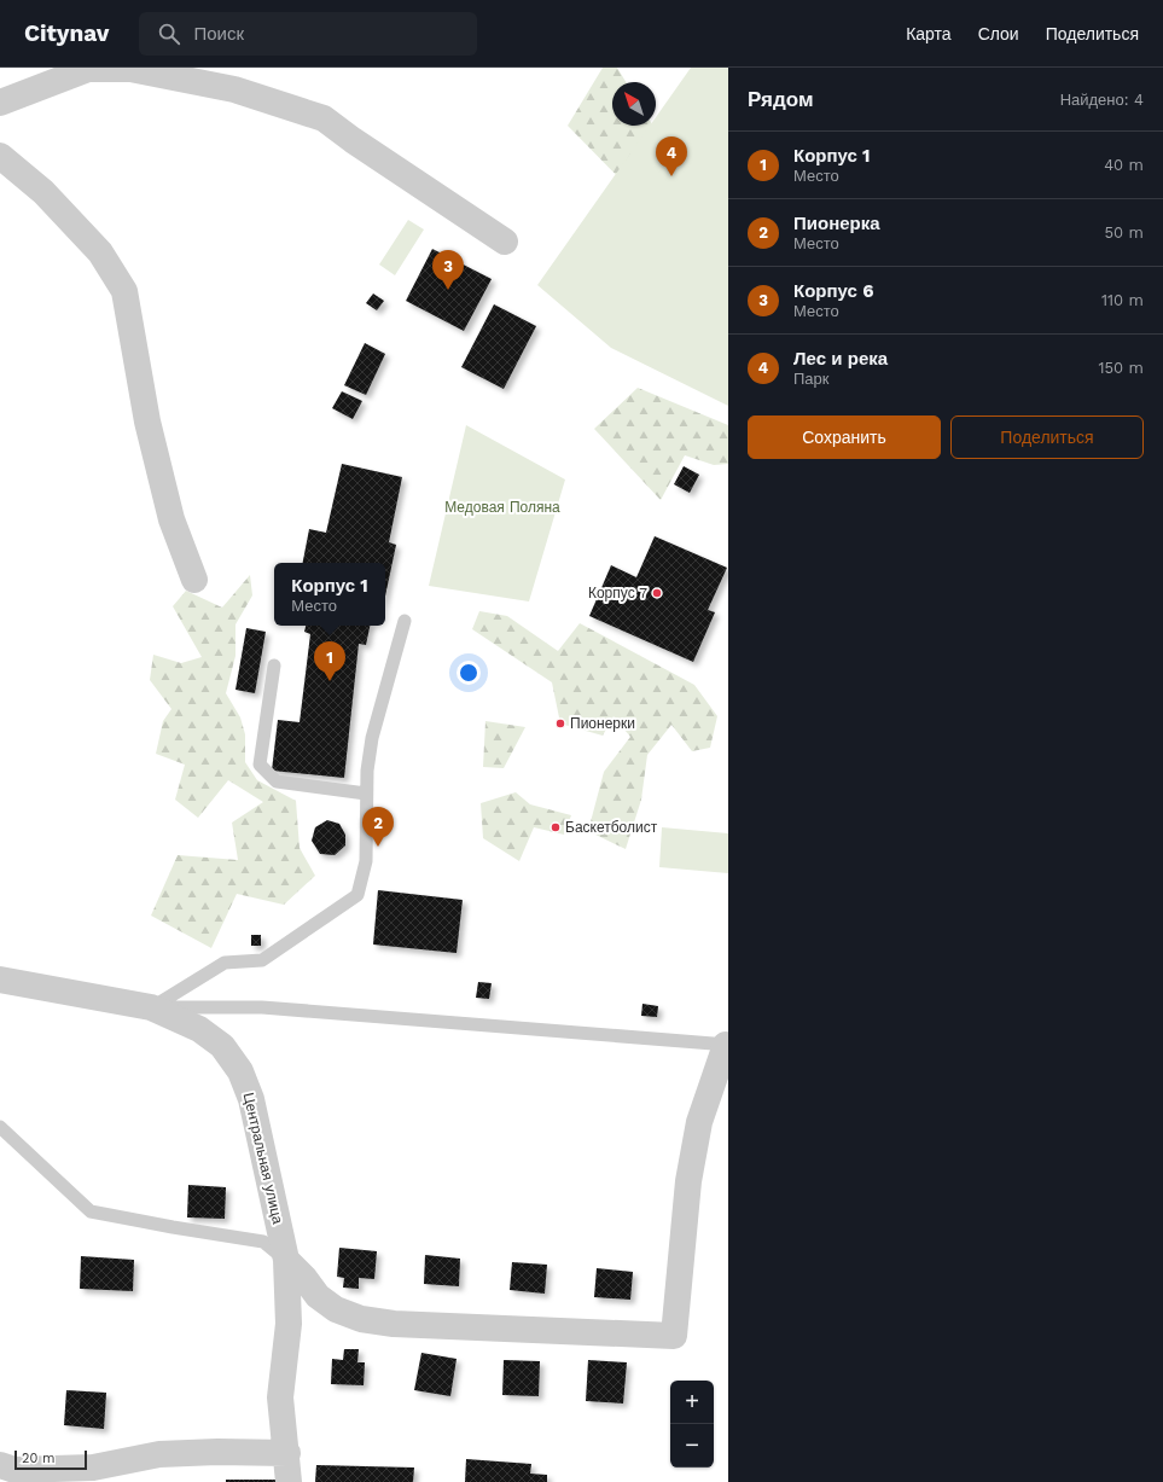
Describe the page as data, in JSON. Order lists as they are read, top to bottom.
{
  "streets": {
    "street": ["Центральная улица"]
  },
  "parks": ["Медовая Поляна"],
  "places": ["Корпус 7", "Пионерки", "Баскетболист"],
  "scale_bar": "20 m",
  "north": "top left",
  "page": {
    "header": "Citynav",
    "search": "Поиск",
    "nav": ["Карта", "Слои", "Поделиться"],
    "heading": ["Рядом", "Найдено: 4"],
    "list": [
      {
        "mark": "1",
        "name": "Корпус 1",
        "note": "Место",
        "value": "40 m"
      },
      {
        "mark": "2",
        "name": "Пионерка",
        "note": "Место",
        "value": "50 m"
      },
      {
        "mark": "3",
        "name": "Корпус 6",
        "note": "Место",
        "value": "110 m"
      },
      {
        "mark": "4",
        "name": "Лес и река",
        "note": "Парк",
        "value": "150 m"
      }
    ],
    "pins": [
      "4",
      "3",
      "1",
      "2"
    ],
    "buttons": ["Сохранить", "Поделиться"],
    "popup": ["Корпус 1", "Место"],
    "map_buttons": ["+", "−"],
    "scale": "20 m"
  }
}
